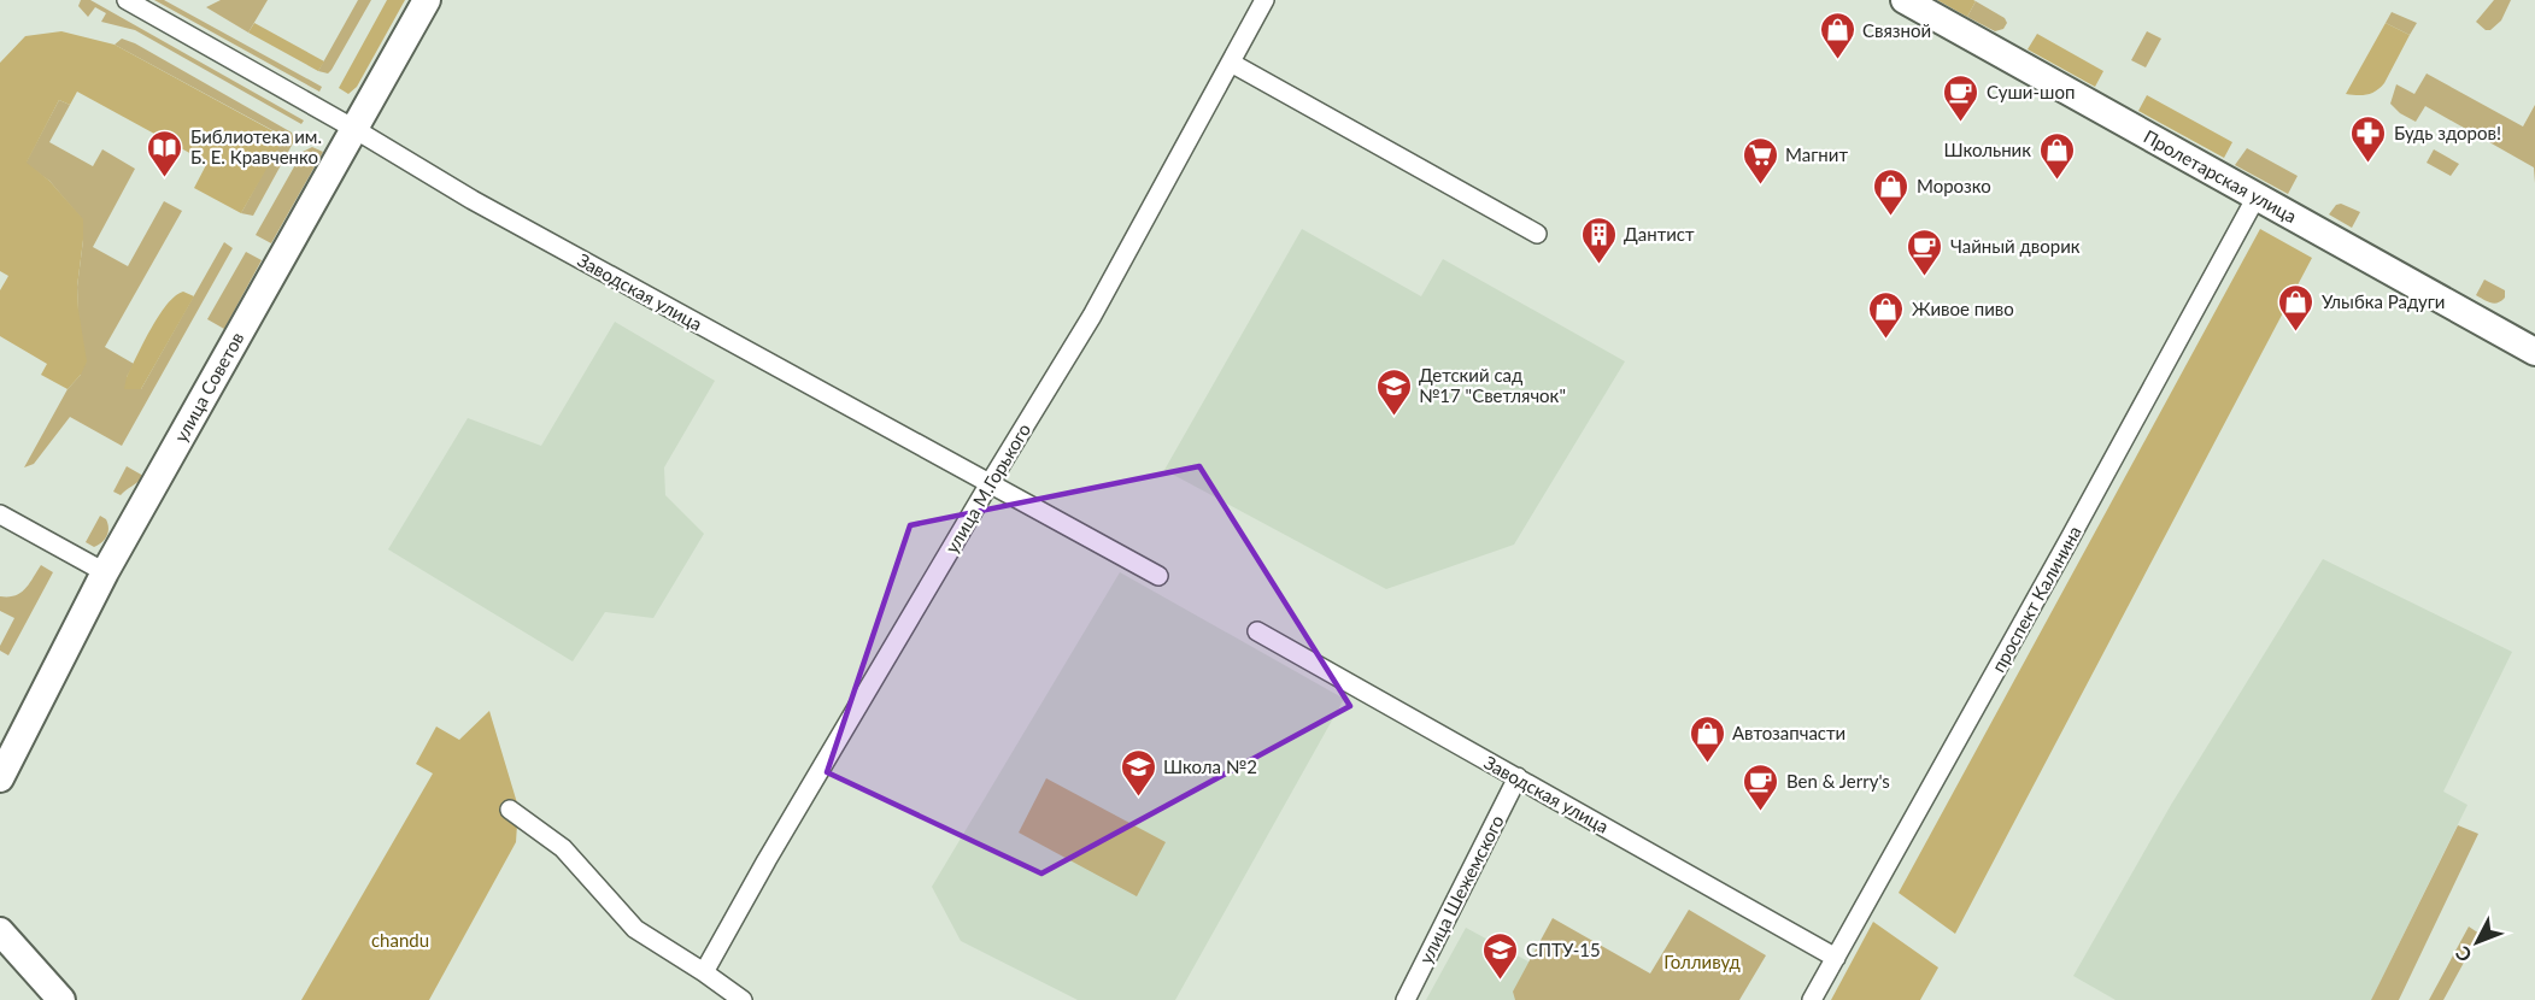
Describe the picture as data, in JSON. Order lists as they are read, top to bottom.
{
  "streets": {
    "street": [
      "Пролетарская улица",
      "Заводская улица",
      "улица Советов",
      "улица М.Горького",
      "проспект Калинина",
      "улица Шежемского"
    ]
  },
  "crossings": [
    ["Пролетарская улица", "проспект Калинина"],
    ["Заводская улица", "улица Советов"],
    ["Заводская улица", "улица М.Горького"],
    ["Заводская улица", "проспект Калинина"],
    ["Заводская улица", "улица Шежемского"]
  ],
  "parks": ["chandu", "Голливуд"],
  "places": {
    "shop": [
      "Связной",
      "Школьник",
      "Морозко",
      "Улыбка Радуги",
      "Живое пиво",
      "Автозапчасти"
    ],
    "cafe": ["Суши-шоп", "Чайный дворик", "Ben & Jerry's"],
    "pharmacy": ["Будь здоров!"],
    "library": ["Библиотека им. Б. Е. Кравченко"],
    "supermarket": ["Магнит"],
    "building": ["Дантист"],
    "school or university": ["Детский сад №17 \"Светлячок\"", "Школа №2", "СПТУ-15"]
  },
  "north": "bottom left"
}
